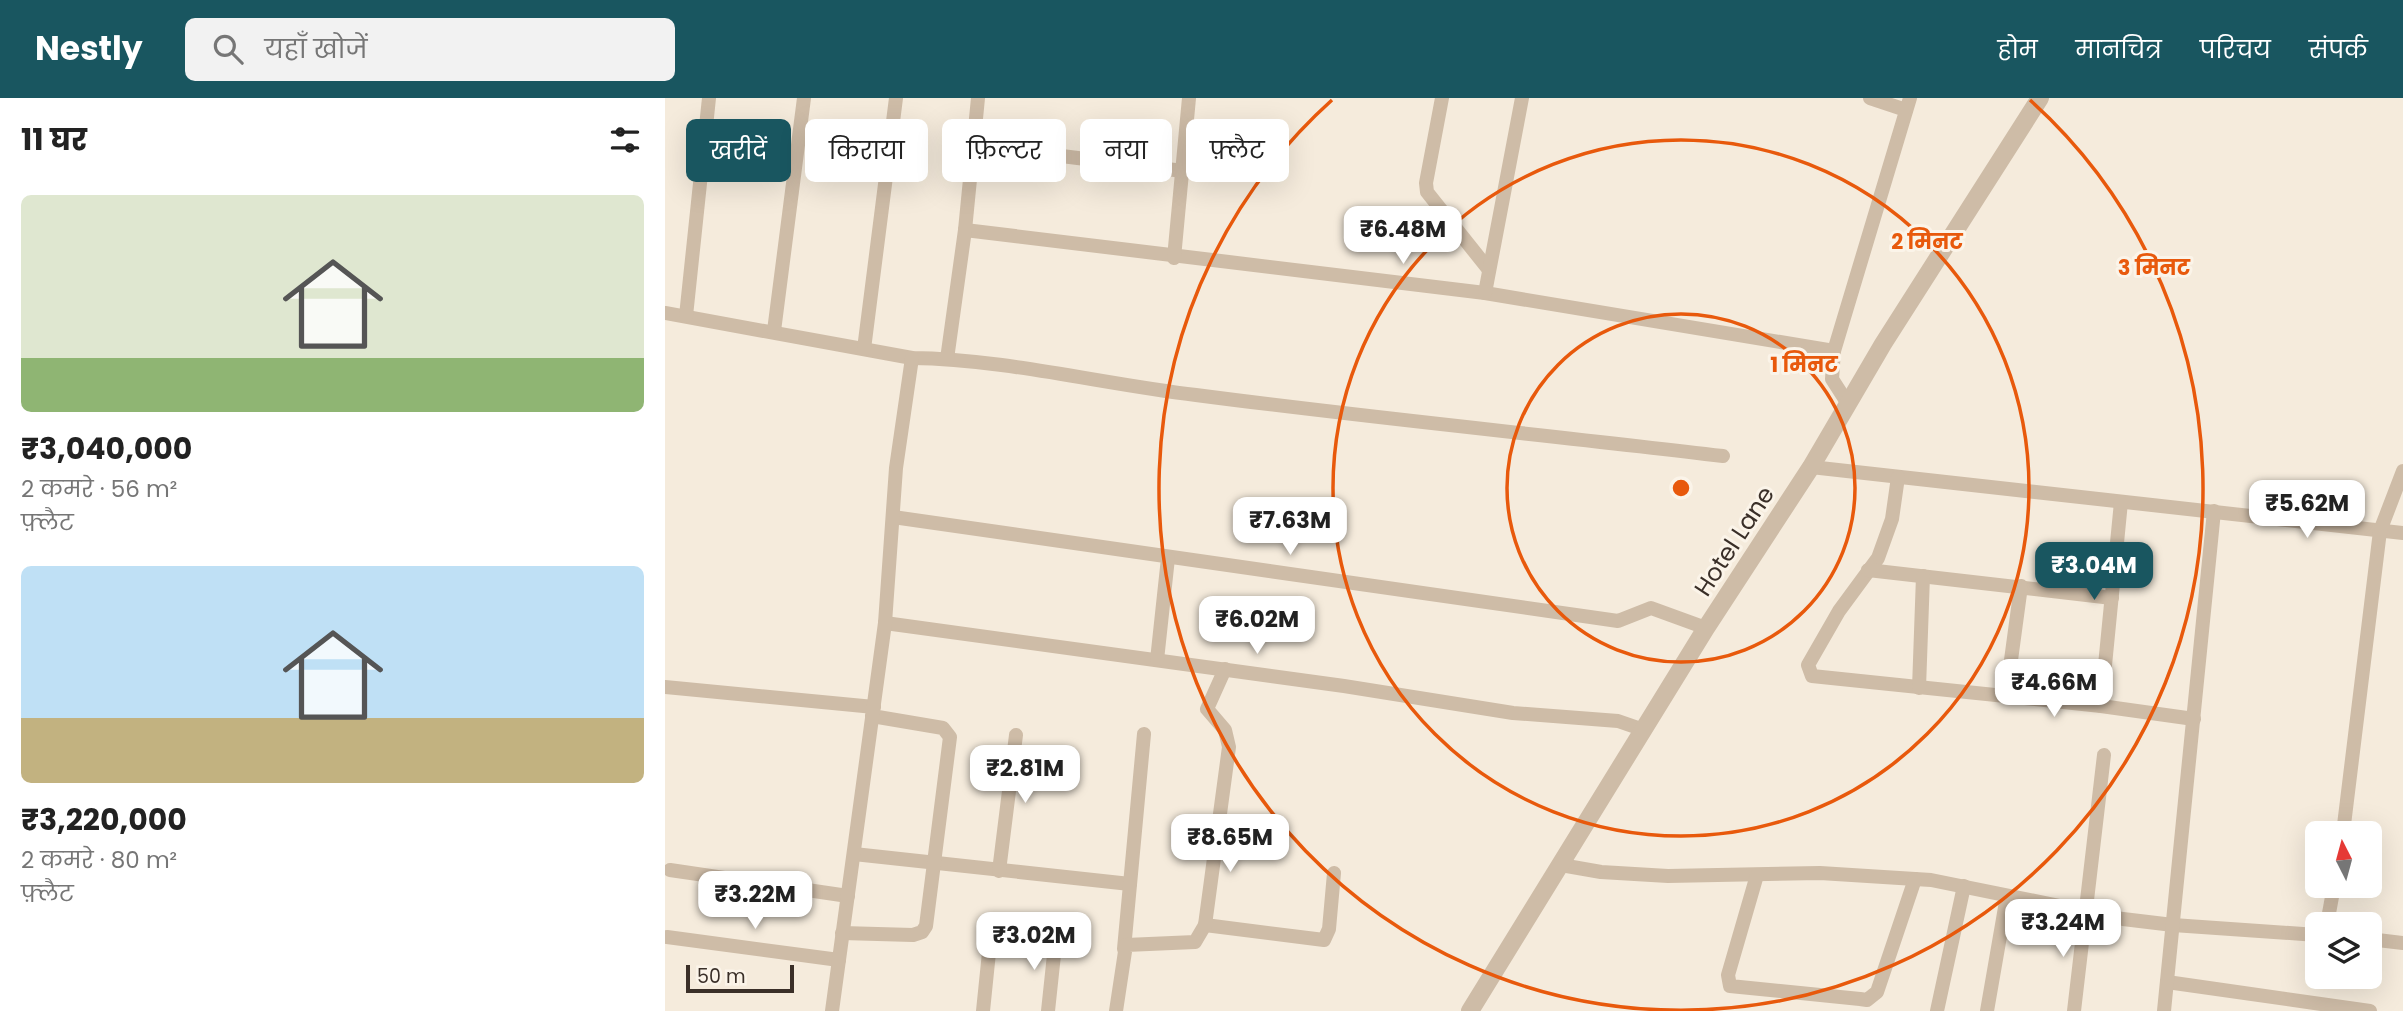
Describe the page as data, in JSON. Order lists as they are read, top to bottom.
{
  "streets": {
    "street": ["Hotel Lane"]
  },
  "scale_bar": "50 m",
  "north": "top",
  "page": {
    "header": "Nestly",
    "search": "यहाँ खोजें",
    "nav": [
      "होम",
      "मानचित्र",
      "परिचय",
      "संपर्क"
    ],
    "heading": "11 घर",
    "chip": [
      "खरीदें",
      "किराया",
      "फ़िल्टर",
      "नया",
      "फ़्लैट"
    ],
    "list": [
      {
        "name": "₹3,040,000",
        "note": "2 कमरे · 56 m² · फ़्लैट"
      },
      {
        "name": "₹3,220,000",
        "note": "2 कमरे · 80 m² · फ़्लैट"
      }
    ],
    "price": [
      "₹6.48M",
      "₹5.62M",
      "₹7.63M",
      "₹3.04M",
      "₹6.02M",
      "₹4.66M",
      "₹2.81M",
      "₹8.65M",
      "₹3.22M",
      "₹3.24M",
      "₹3.02M"
    ],
    "scale": "50 m"
  },
  "rings": ["2 मिनट", "3 मिनट", "1 मिनट"]
}
